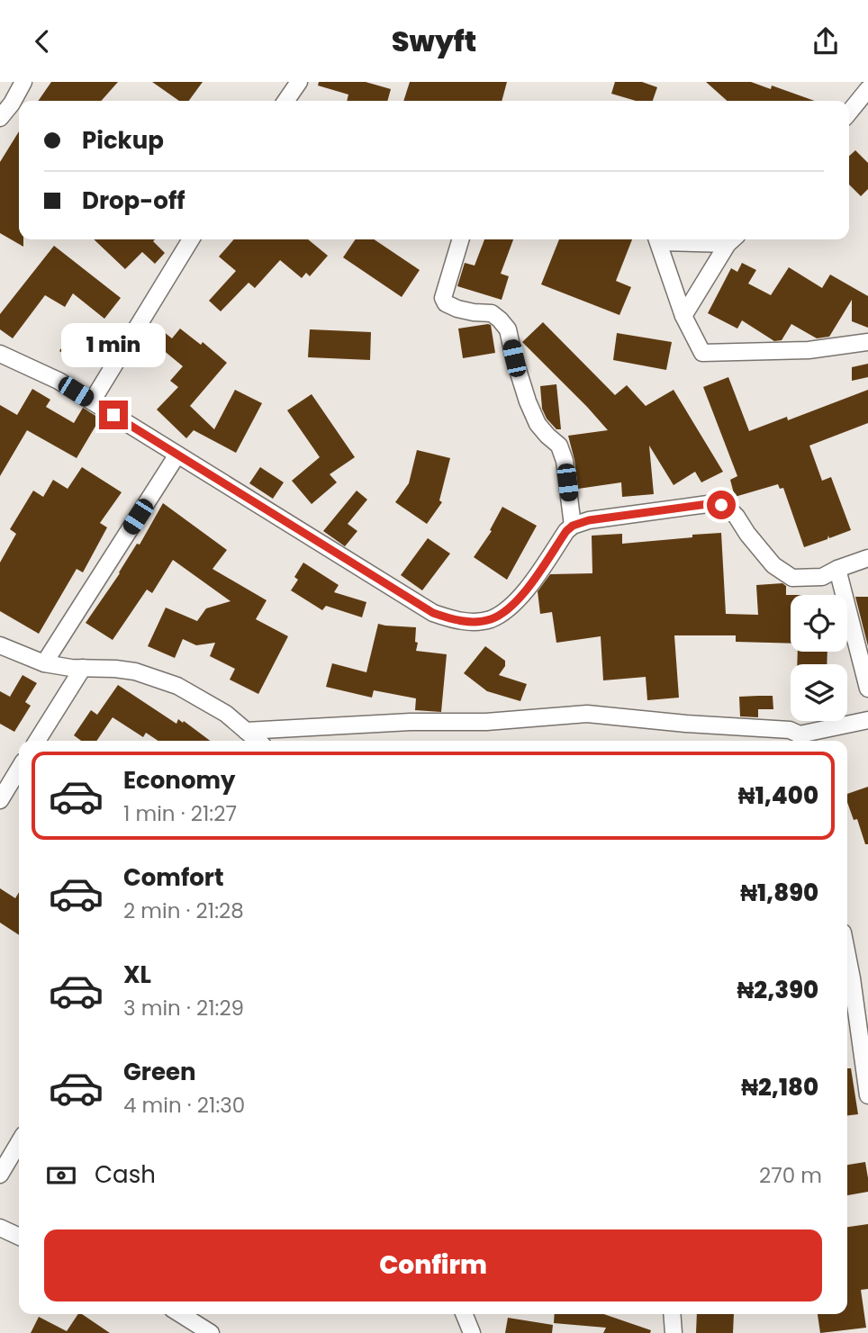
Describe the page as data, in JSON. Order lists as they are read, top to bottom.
{
  "page": {
    "header": "Swyft",
    "banner": ["Pickup", "Drop-off"],
    "bubble": "1 min",
    "list": [
      {
        "name": "Economy",
        "note": "1 min · 21:27",
        "value": "₦1,400"
      },
      {
        "name": "Comfort",
        "note": "2 min · 21:28",
        "value": "₦1,890"
      },
      {
        "name": "XL",
        "note": "3 min · 21:29",
        "value": "₦2,390"
      },
      {
        "name": "Green",
        "note": "4 min · 21:30",
        "value": "₦2,180"
      }
    ],
    "pay": ["Cash", "270 m"],
    "buttons": "Confirm"
  }
}
